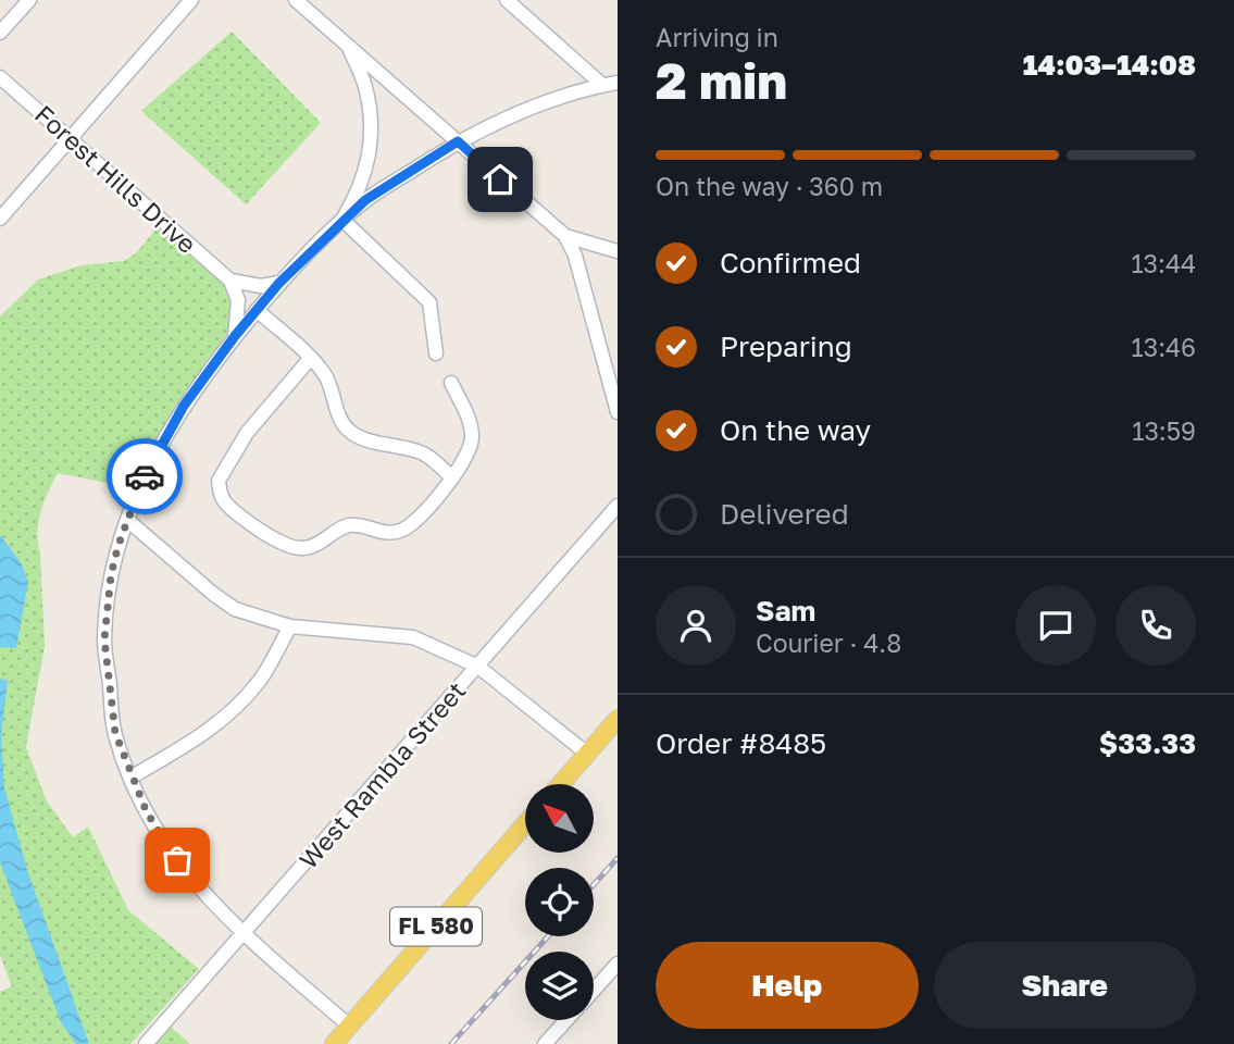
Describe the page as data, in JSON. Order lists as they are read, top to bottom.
{
  "streets": {
    "main road": ["FL 580"],
    "street": ["Forest Hills Drive", "West Rambla Street"]
  },
  "north": "top left",
  "page": {
    "heading": ["2 min", "Arriving in", "14:03–14:08"],
    "panel": [
      "Sam",
      "Courier · 4.8",
      "Order #8485",
      "$33.33"
    ],
    "bar": "On the way · 360 m",
    "list": [
      ["Confirmed", "13:44"],
      ["Preparing", "13:46"],
      ["On the way", "13:59"],
      "Delivered"
    ],
    "buttons": ["Help", "Share"]
  }
}
